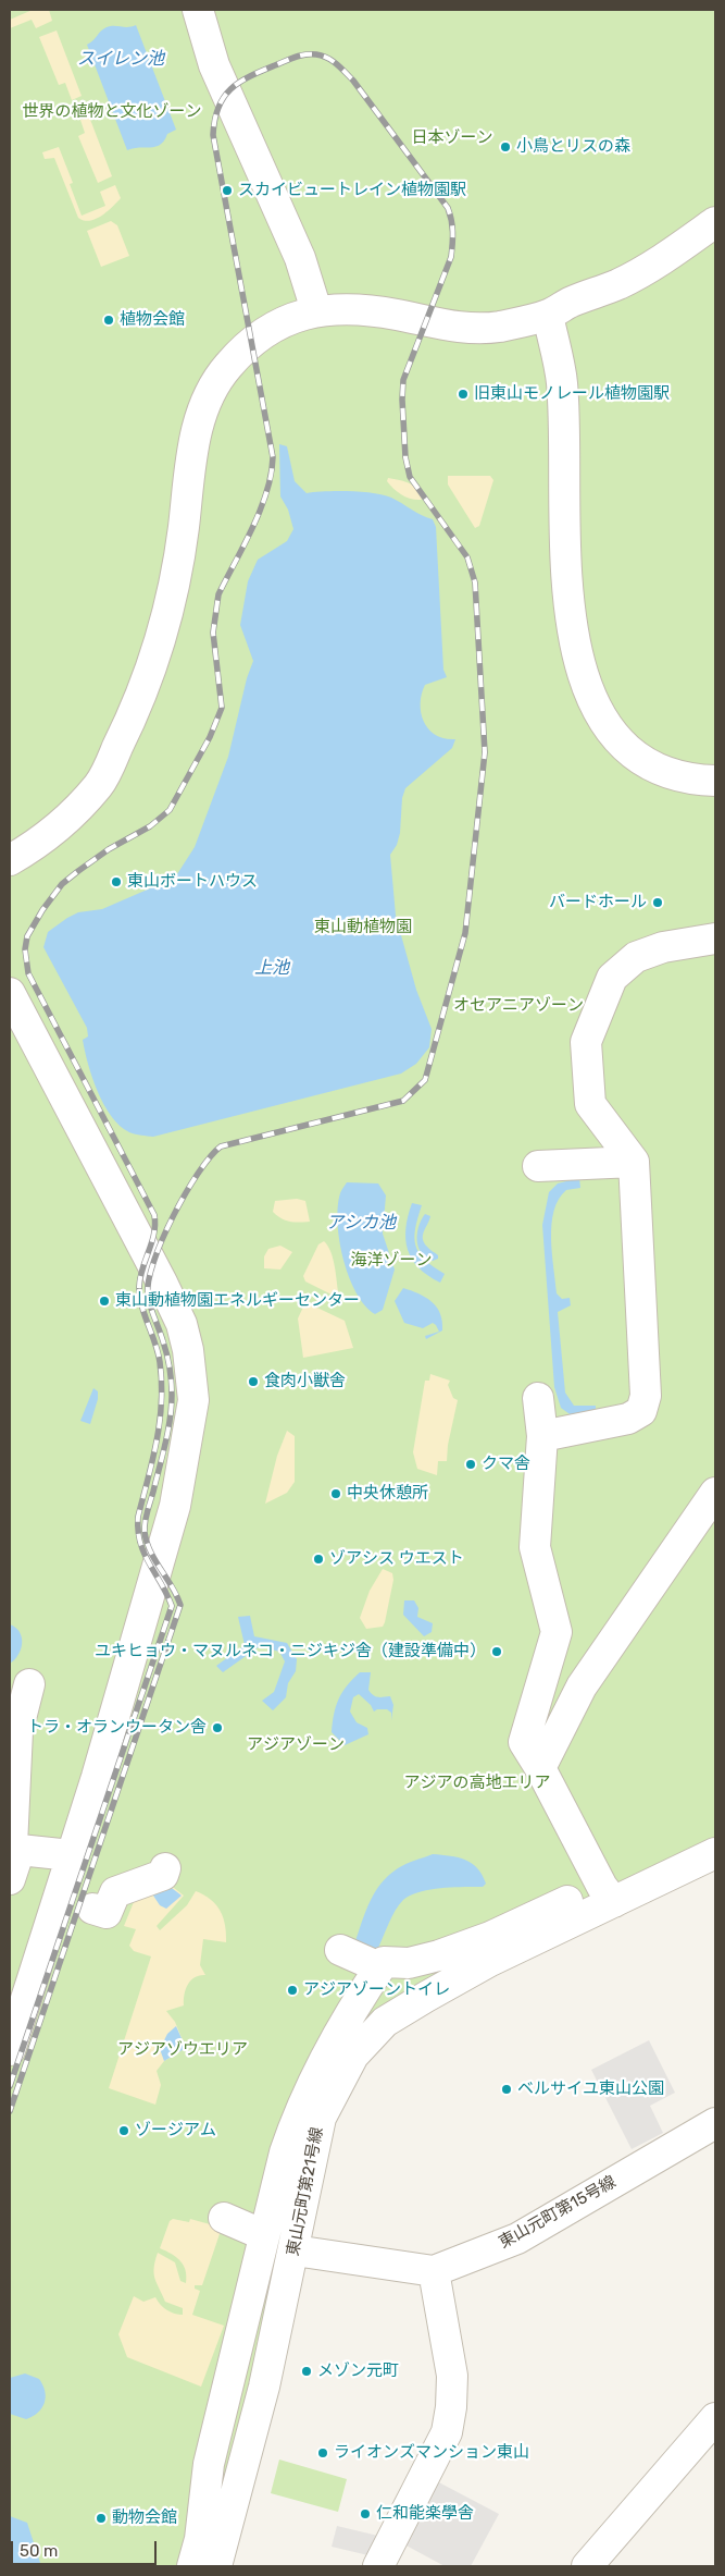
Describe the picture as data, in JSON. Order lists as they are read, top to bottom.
{
  "streets": {
    "street": ["東山元町第21号線", "東山元町第15号線"]
  },
  "crossings": [
    ["東山元町第21号線", "東山元町第15号線"]
  ],
  "water": ["スイレン池", "上池", "アシカ池"],
  "parks": [
    "世界の植物と文化ゾーン",
    "日本ゾーン",
    "東山動植物園",
    "オセアニアゾーン",
    "海洋ゾーン",
    "アジアゾーン",
    "アジアの高地エリア",
    "アジアゾウエリア"
  ],
  "places": [
    "小鳥とリスの森",
    "スカイビュートレイン植物園駅",
    "植物会館",
    "旧東山モノレール植物園駅",
    "東山ボートハウス",
    "バードホール",
    "東山動植物園エネルギーセンター",
    "食肉小獣舎",
    "クマ舎",
    "中央休憩所",
    "ゾアシス ウエスト",
    "ユキヒョウ・マヌルネコ・ニジキジ舎（建設準備中）",
    "トラ・オランウータン舎",
    "アジアゾーントイレ",
    "ベルサイユ東山公園",
    "ゾージアム",
    "メゾン元町",
    "ライオンズマンション東山",
    "仁和能楽學舎",
    "動物会館"
  ],
  "scale_bar": "50 m"
}
